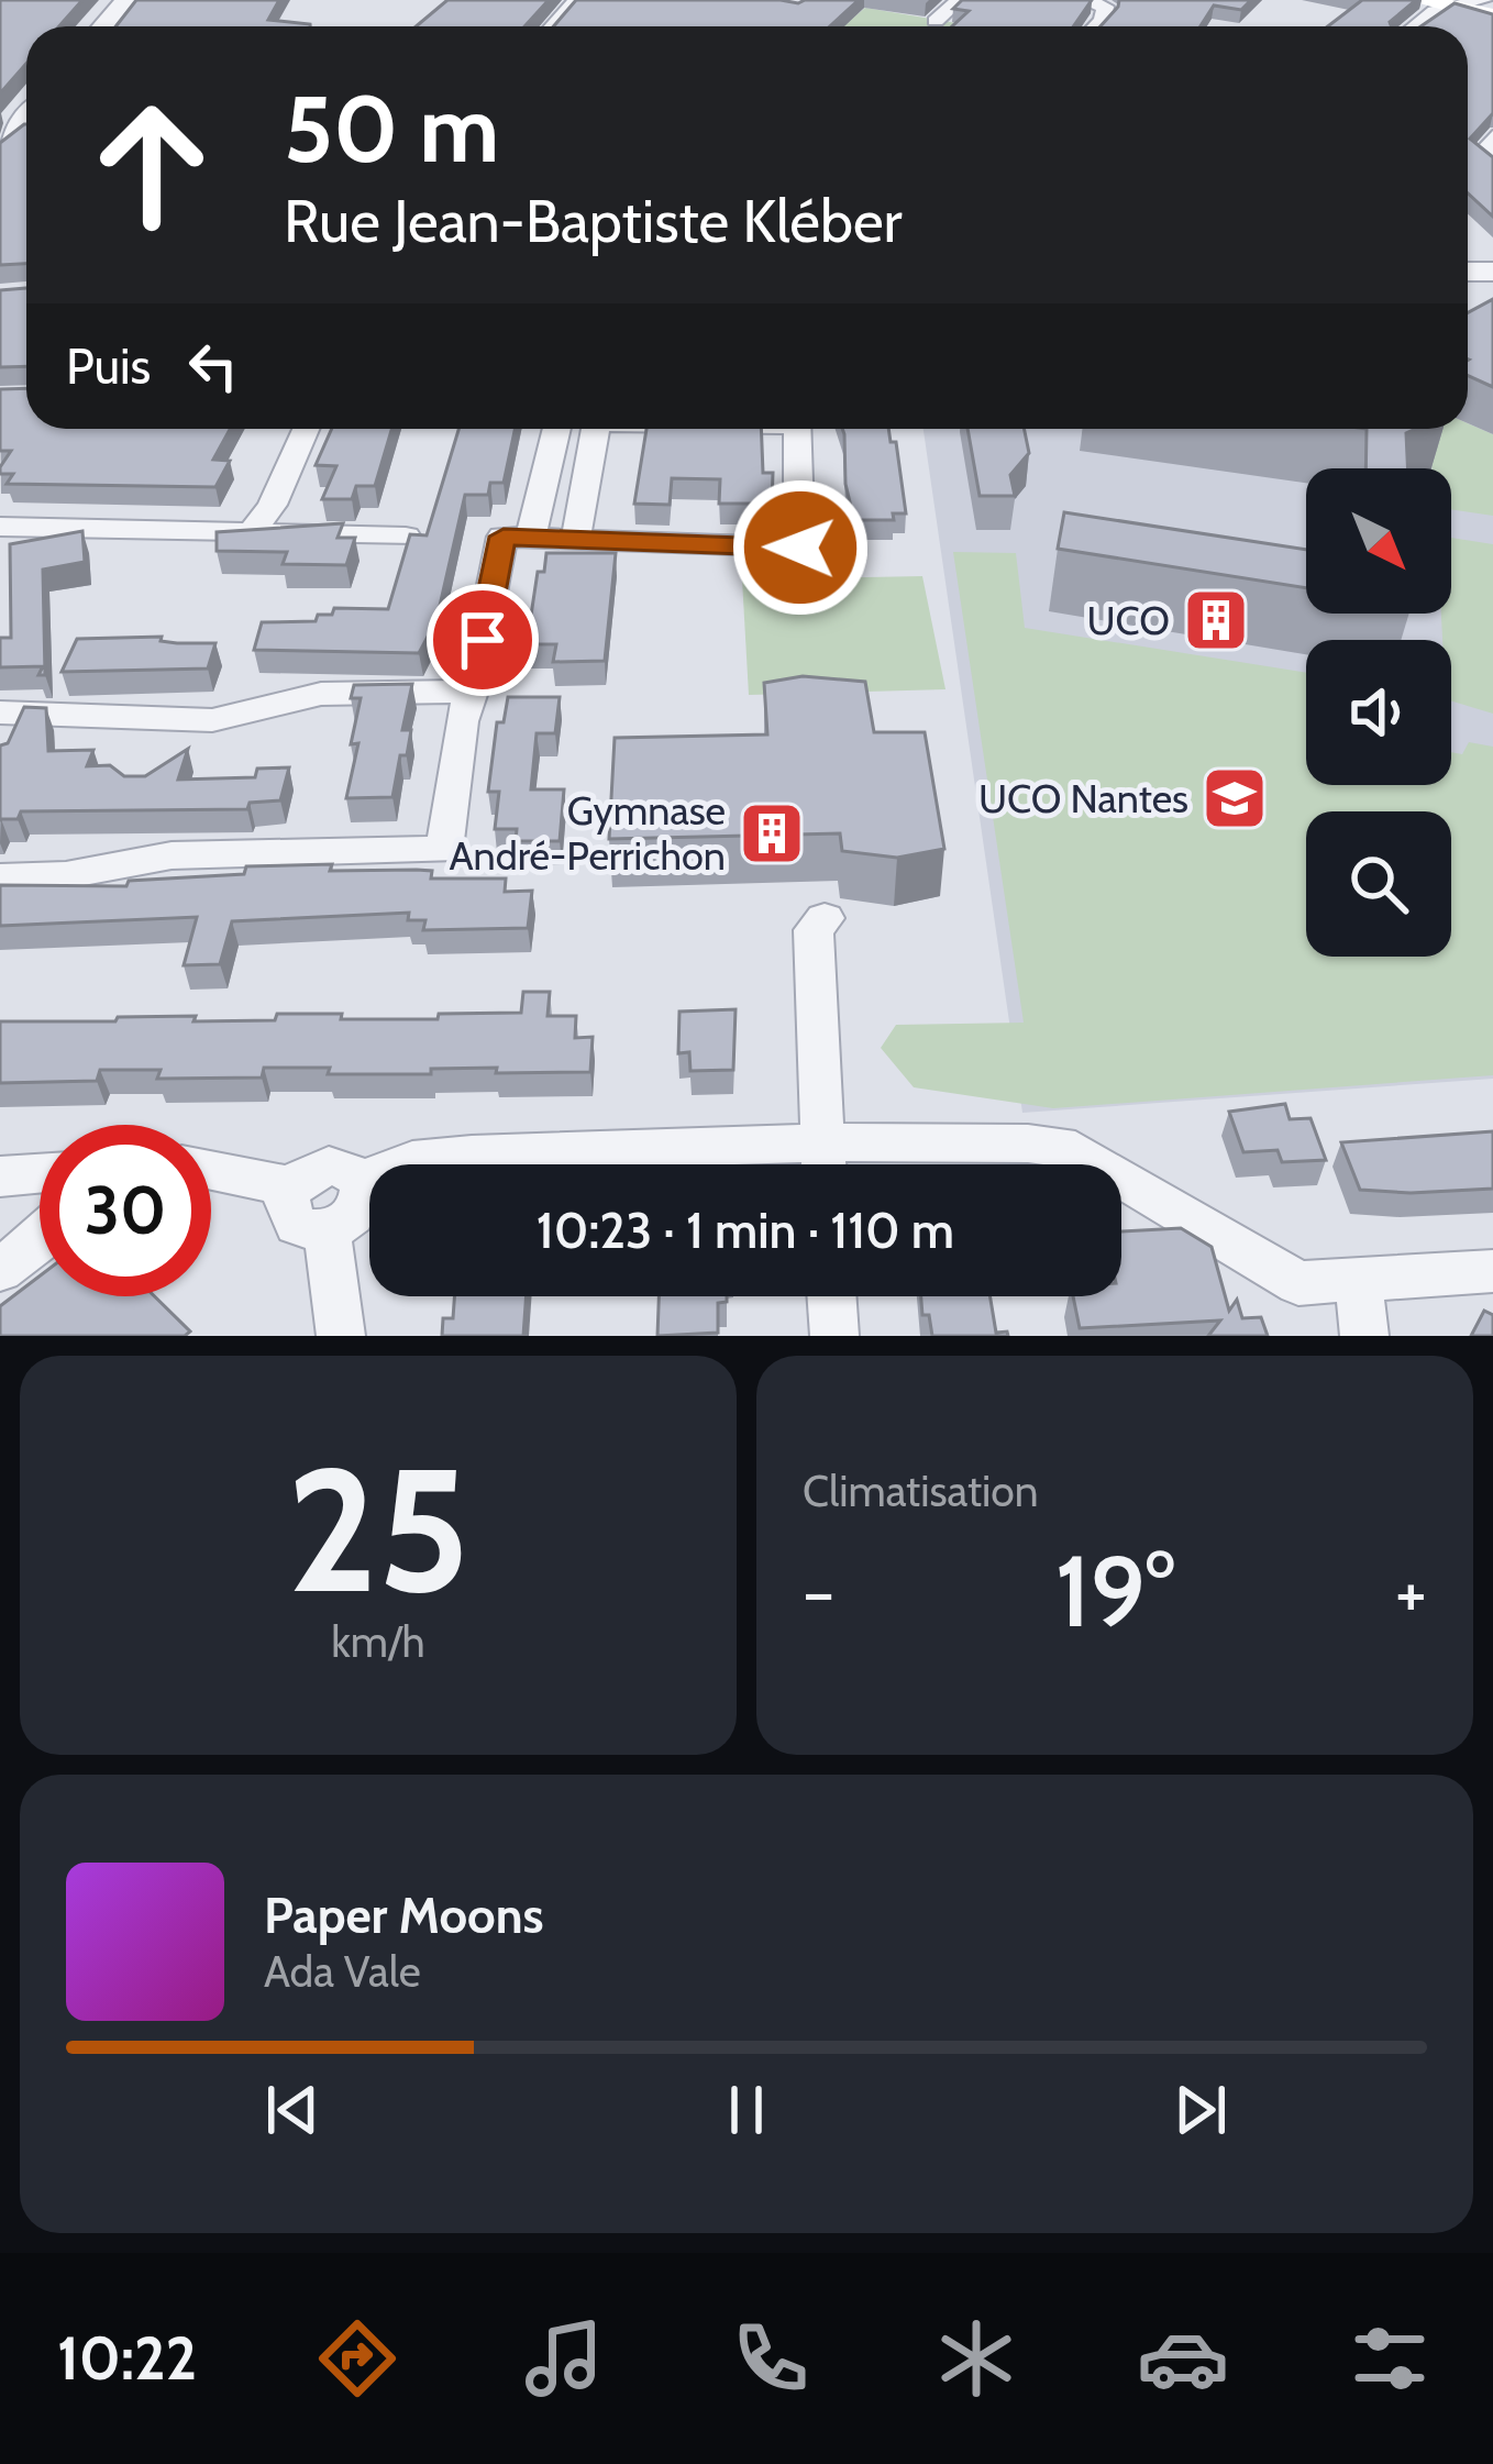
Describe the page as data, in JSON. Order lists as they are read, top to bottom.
{
  "places": {
    "building": ["UCO", "Gymnase André-Perrichon"],
    "school or university": ["UCO Nantes"]
  },
  "north": "bottom right",
  "page": {
    "turn": ["50 m", "Rue Jean-Baptiste Kléber"],
    "then": "Puis",
    "limit": "30",
    "trip": "10:23 · 1 min · 110 m",
    "tile": [
      ["25", "km/h"],
      "Climatisation"
    ],
    "heat": ["−", "19°", "+"],
    "song": ["Paper Moons", "Ada Vale"],
    "tabs": "10:22"
  }
}
